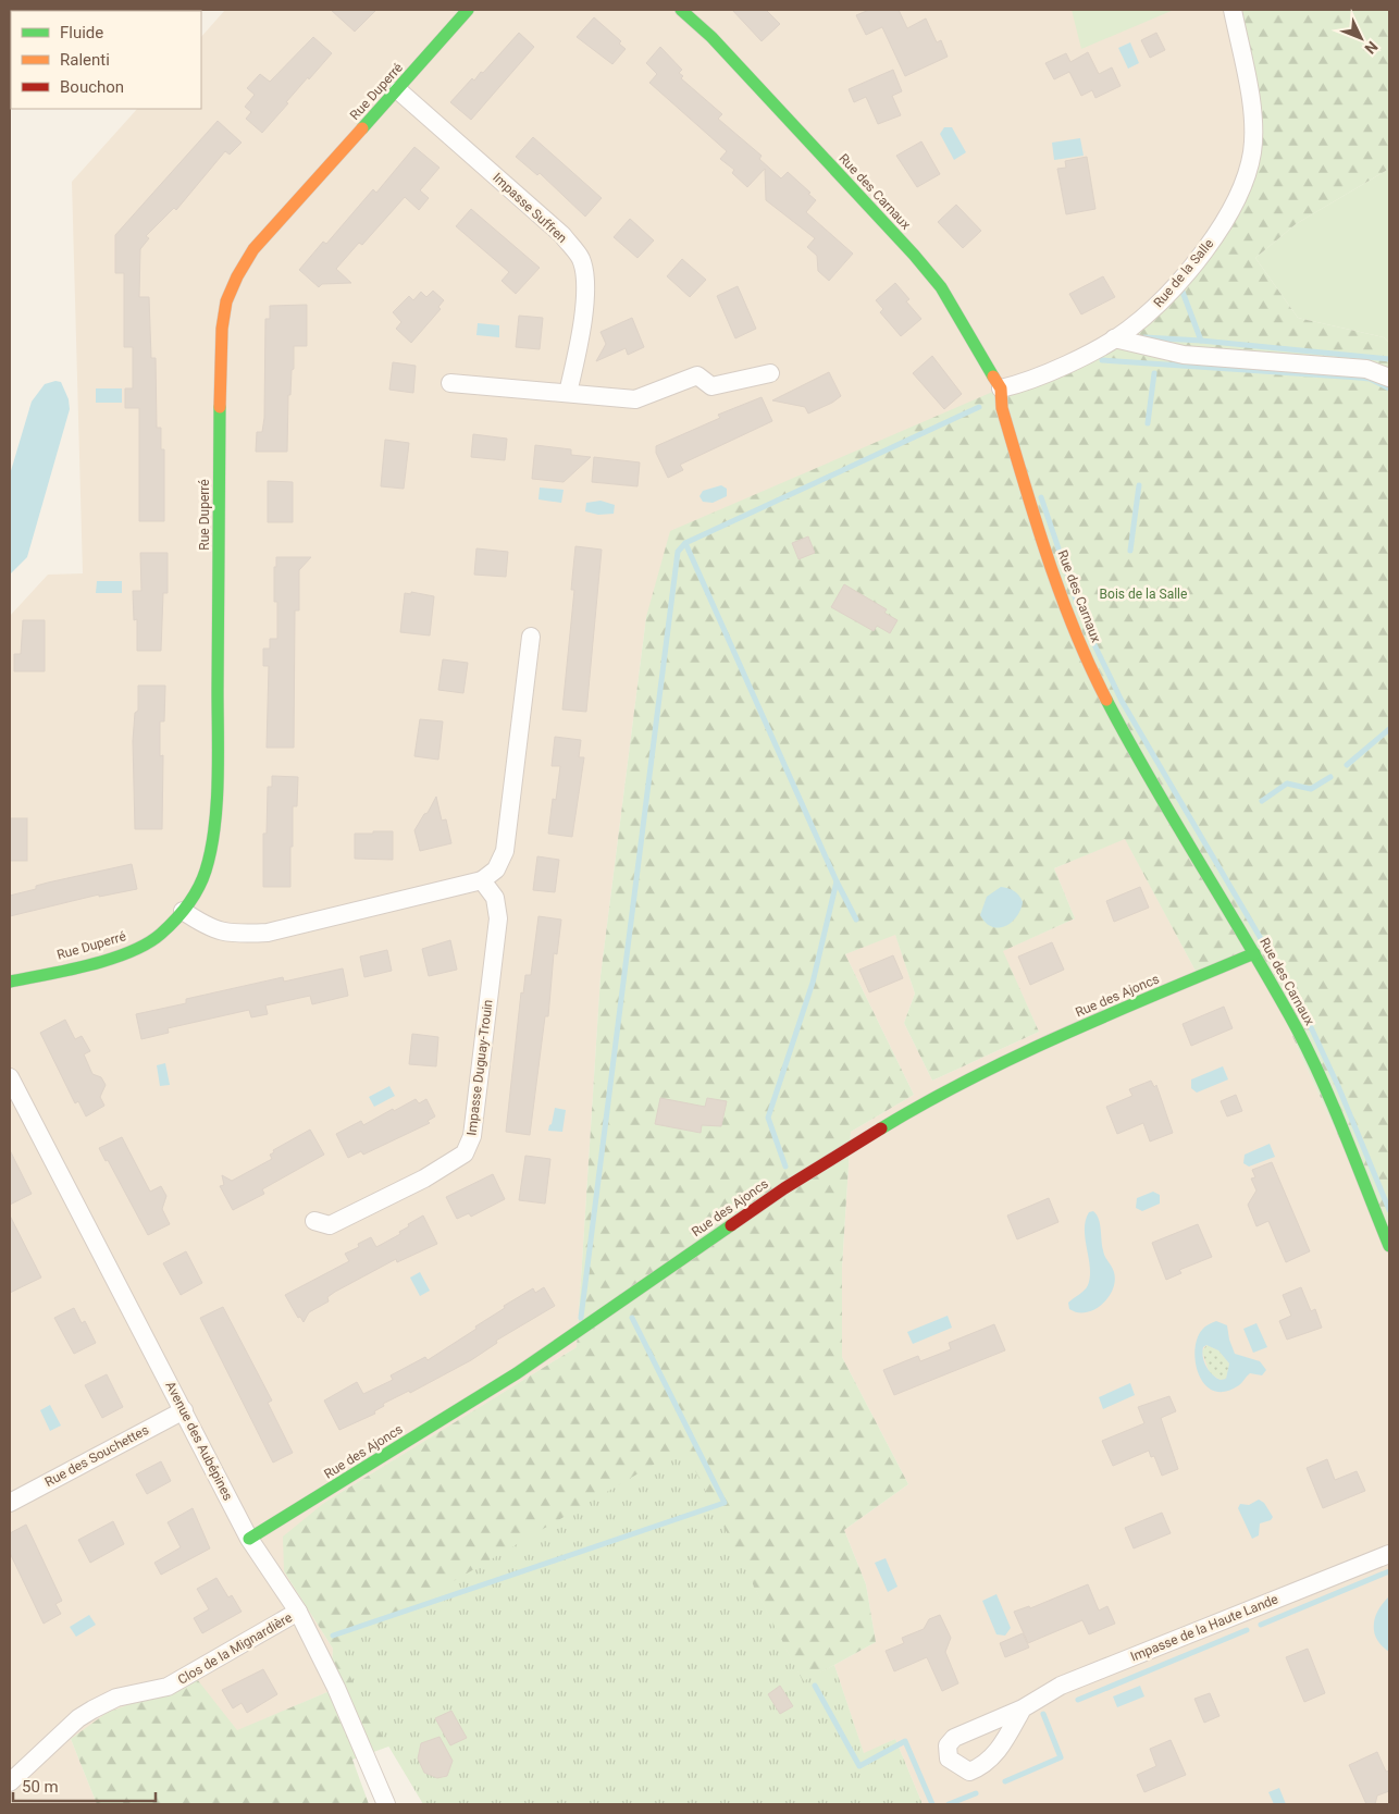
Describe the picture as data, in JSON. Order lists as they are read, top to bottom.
{
  "streets": {
    "street": [
      "Rue Duperré",
      "Rue des Carnaux",
      "Impasse Suffren",
      "Rue de la Salle",
      "Rue des Ajoncs",
      "Impasse Duguay-Trouin",
      "Avenue des Aubépines",
      "Rue des Souchettes",
      "Impasse de la Haute Lande",
      "Clos de la Mignardière"
    ]
  },
  "crossings": [
    ["Rue Duperré", "Impasse Suffren"],
    ["Rue des Carnaux", "Rue de la Salle"],
    ["Rue des Carnaux", "Rue des Ajoncs"],
    ["Rue des Ajoncs", "Avenue des Aubépines"],
    ["Avenue des Aubépines", "Rue des Souchettes"],
    ["Avenue des Aubépines", "Clos de la Mignardière"]
  ],
  "parks": ["Bois de la Salle"],
  "legend": ["Fluide", "Ralenti", "Bouchon"],
  "scale_bar": "50 m",
  "north": "bottom right"
}
